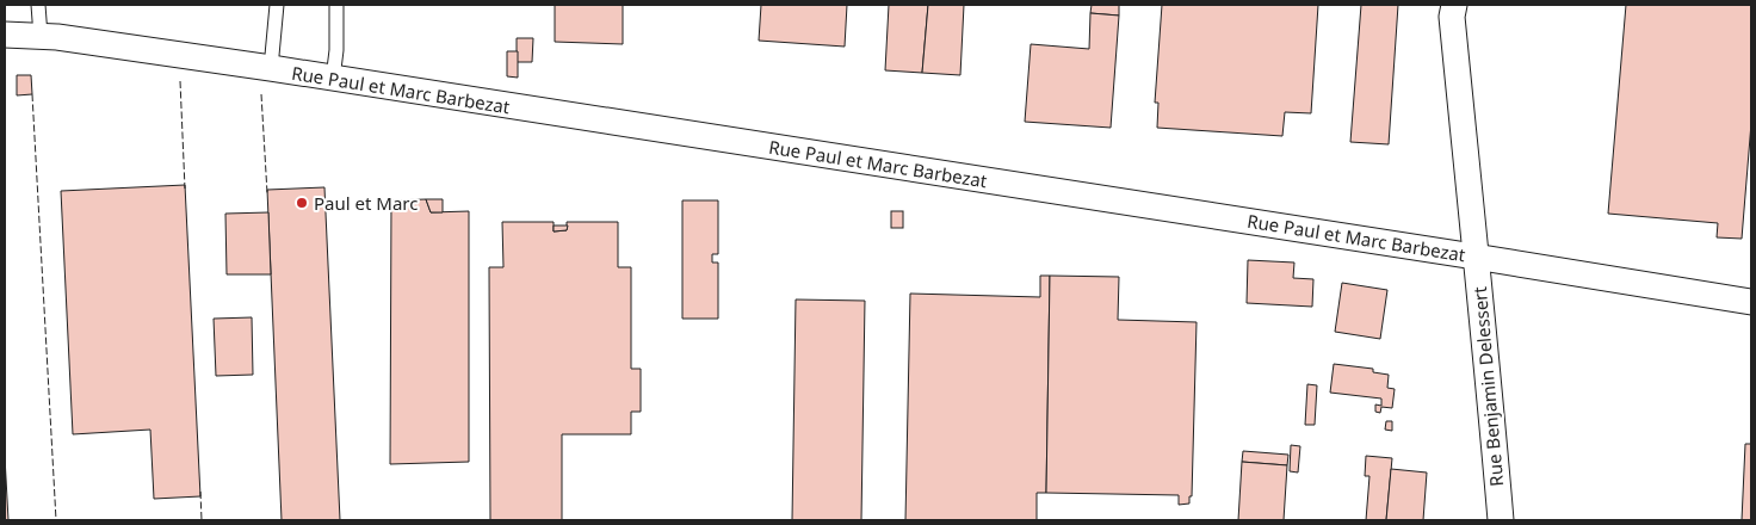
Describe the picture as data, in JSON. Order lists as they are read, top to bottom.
{
  "streets": {
    "street": ["Rue Paul et Marc Barbezat", "Rue Benjamin Delessert"]
  },
  "crossings": [
    ["Rue Paul et Marc Barbezat", "Rue Benjamin Delessert"]
  ],
  "places": ["Paul et Marc"]
}
